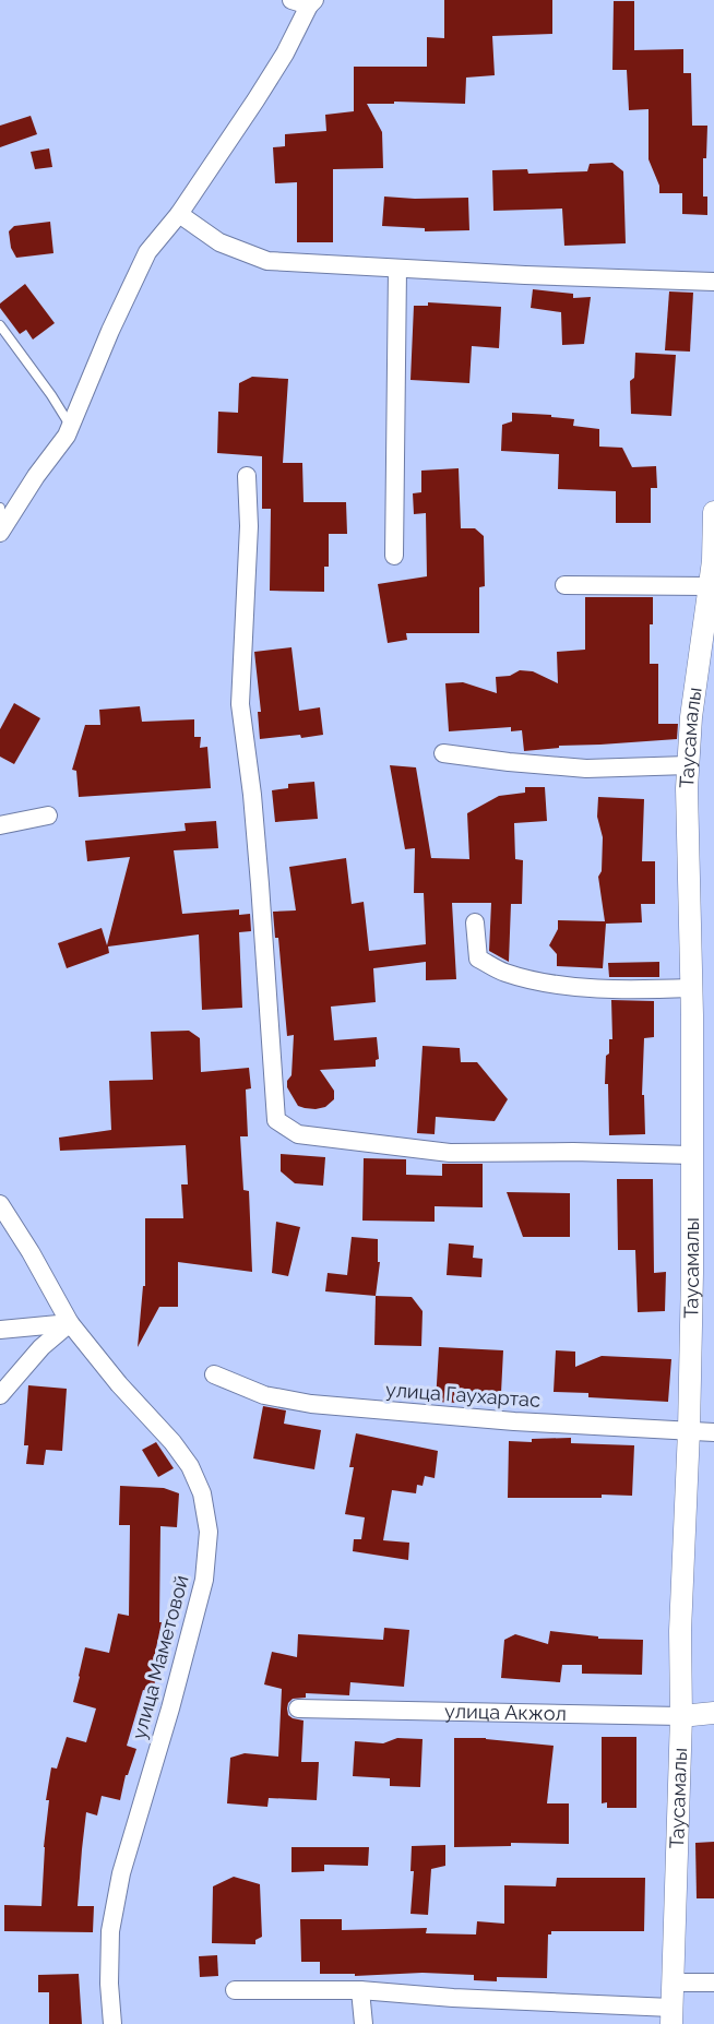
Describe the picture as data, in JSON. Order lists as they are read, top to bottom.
{
  "streets": {
    "street": [
      "Таусамалы",
      "улица Гаухартас",
      "улица Маметовой",
      "улица Акжол"
    ]
  },
  "crossings": [
    ["Таусамалы", "улица Гаухартас"],
    ["Таусамалы", "улица Акжол"]
  ]
}
